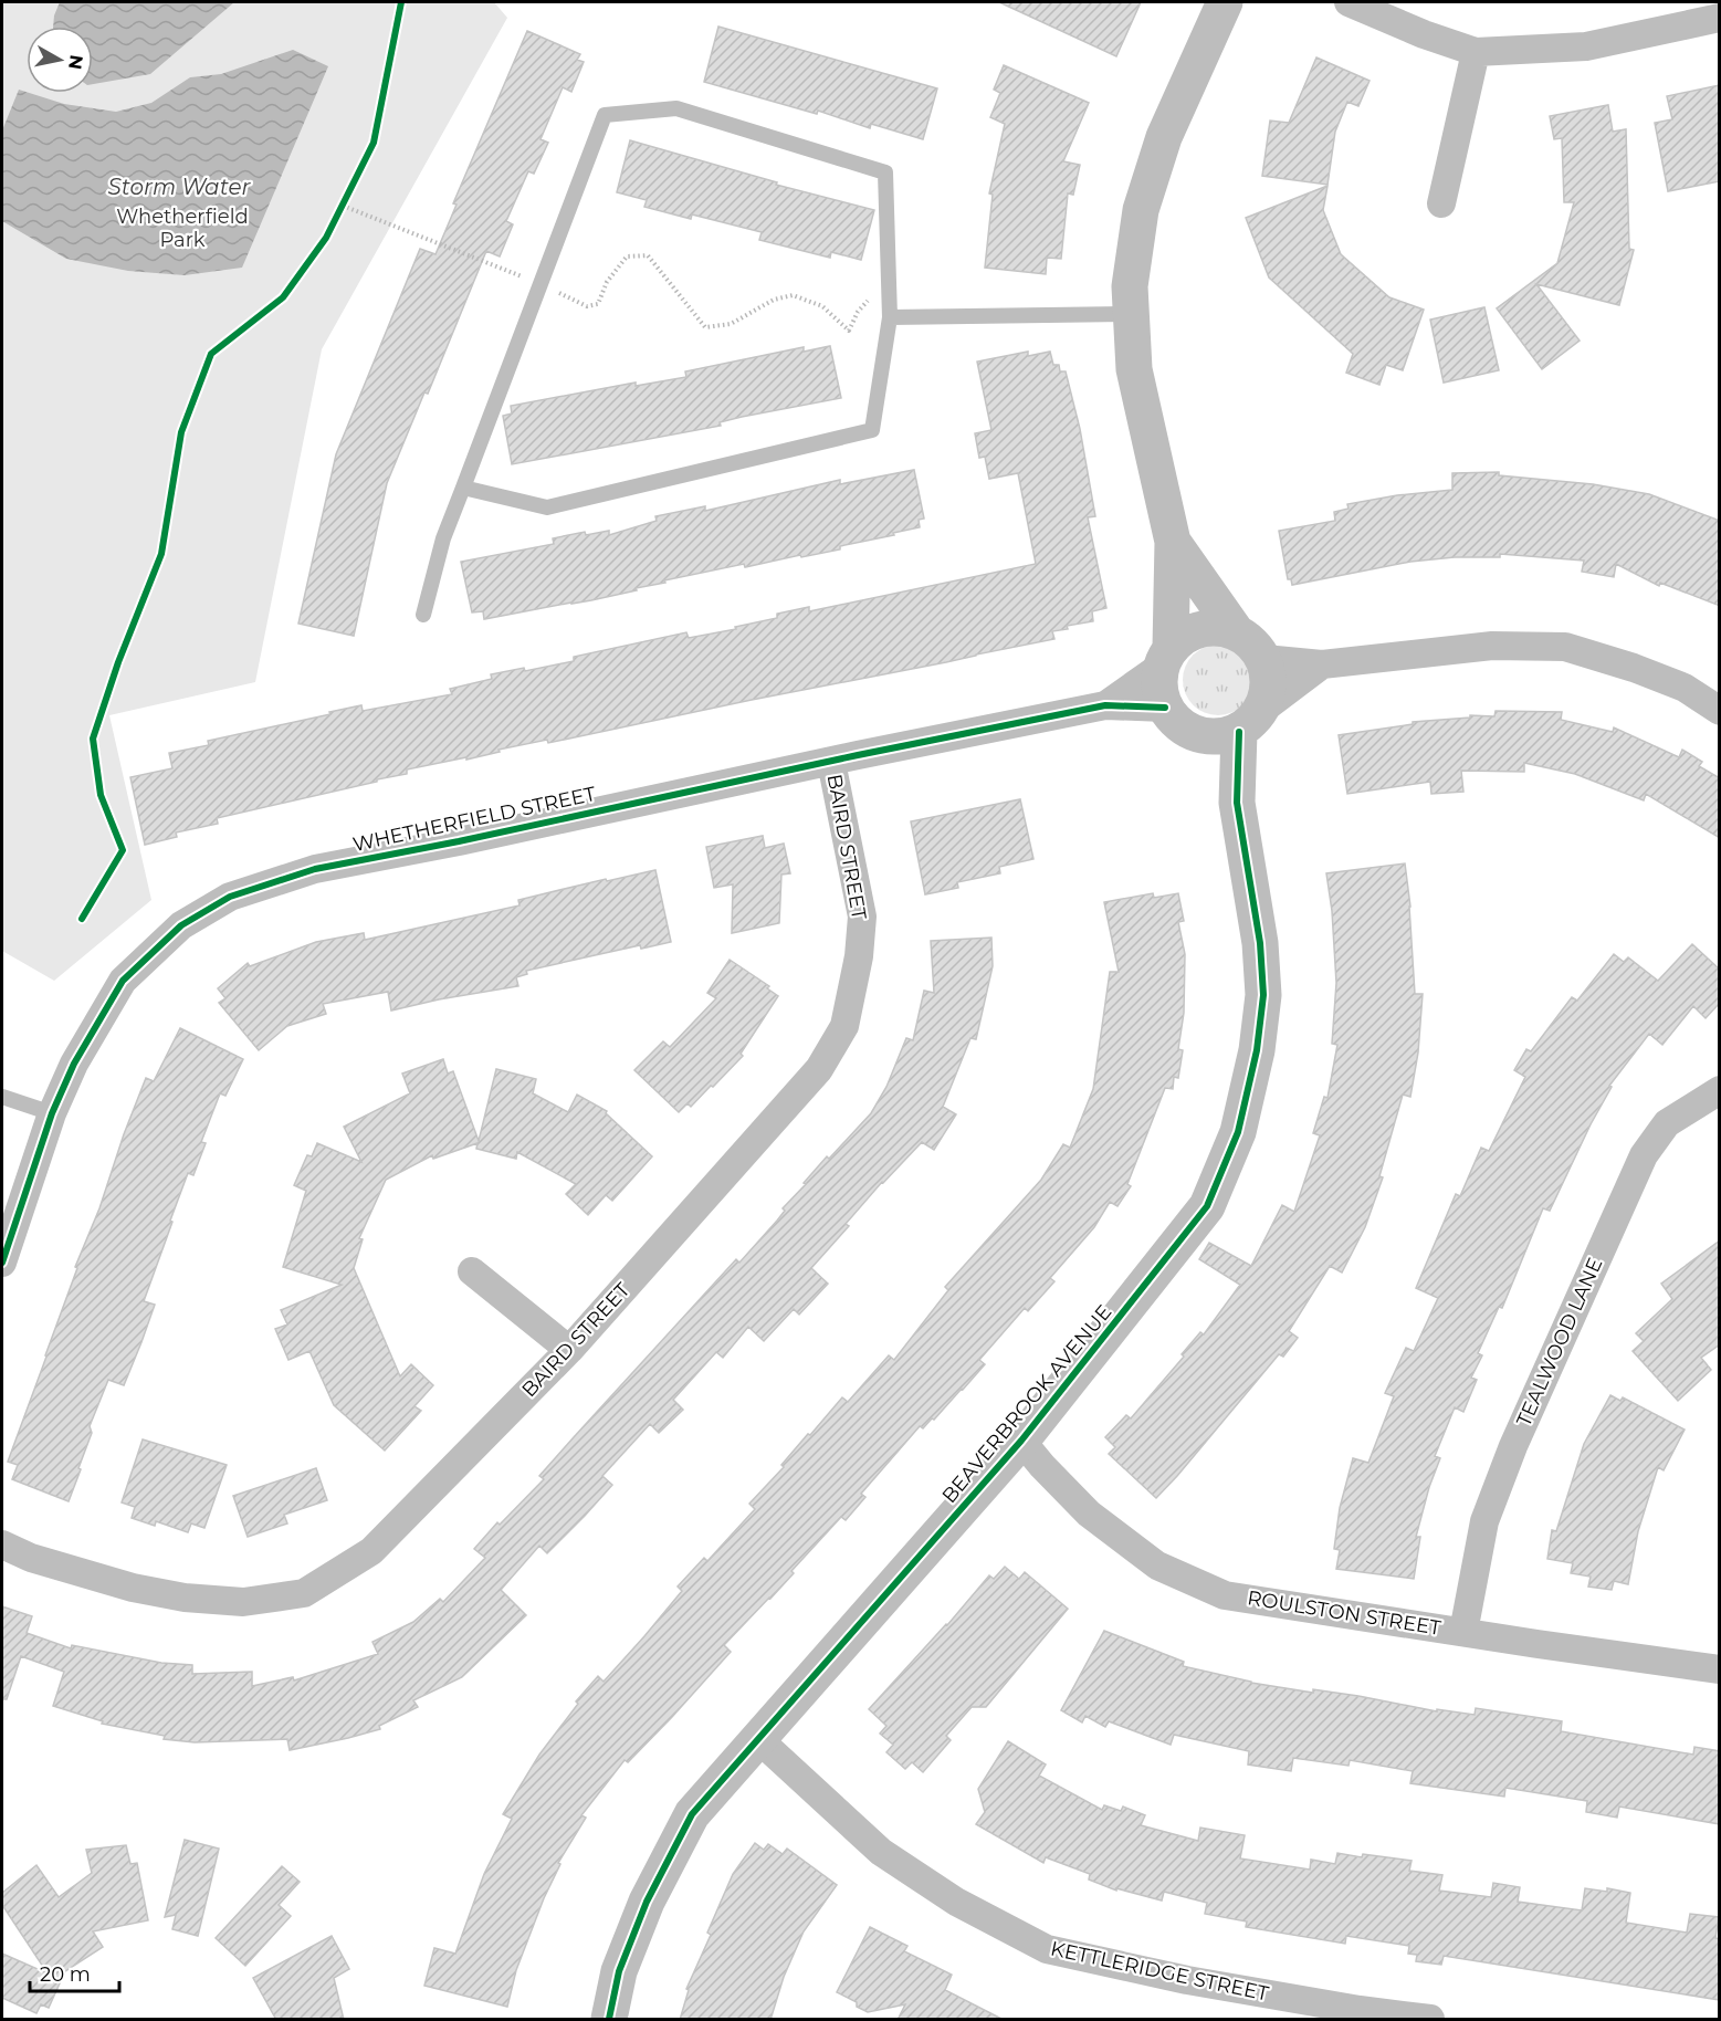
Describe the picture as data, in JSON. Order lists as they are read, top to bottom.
{
  "streets": {
    "street": [
      "WHETHERFIELD STREET",
      "BAIRD STREET",
      "TEALWOOD LANE",
      "BEAVERBROOK AVENUE",
      "ROULSTON STREET",
      "KETTLERIDGE STREET"
    ]
  },
  "crossings": [
    ["WHETHERFIELD STREET", "BAIRD STREET"],
    ["WHETHERFIELD STREET", "BEAVERBROOK AVENUE"],
    ["TEALWOOD LANE", "ROULSTON STREET"],
    ["BEAVERBROOK AVENUE", "ROULSTON STREET"],
    ["BEAVERBROOK AVENUE", "KETTLERIDGE STREET"]
  ],
  "water": ["Storm Water"],
  "parks": ["Whetherfield Park"],
  "scale_bar": "20 m",
  "north": "right"
}
